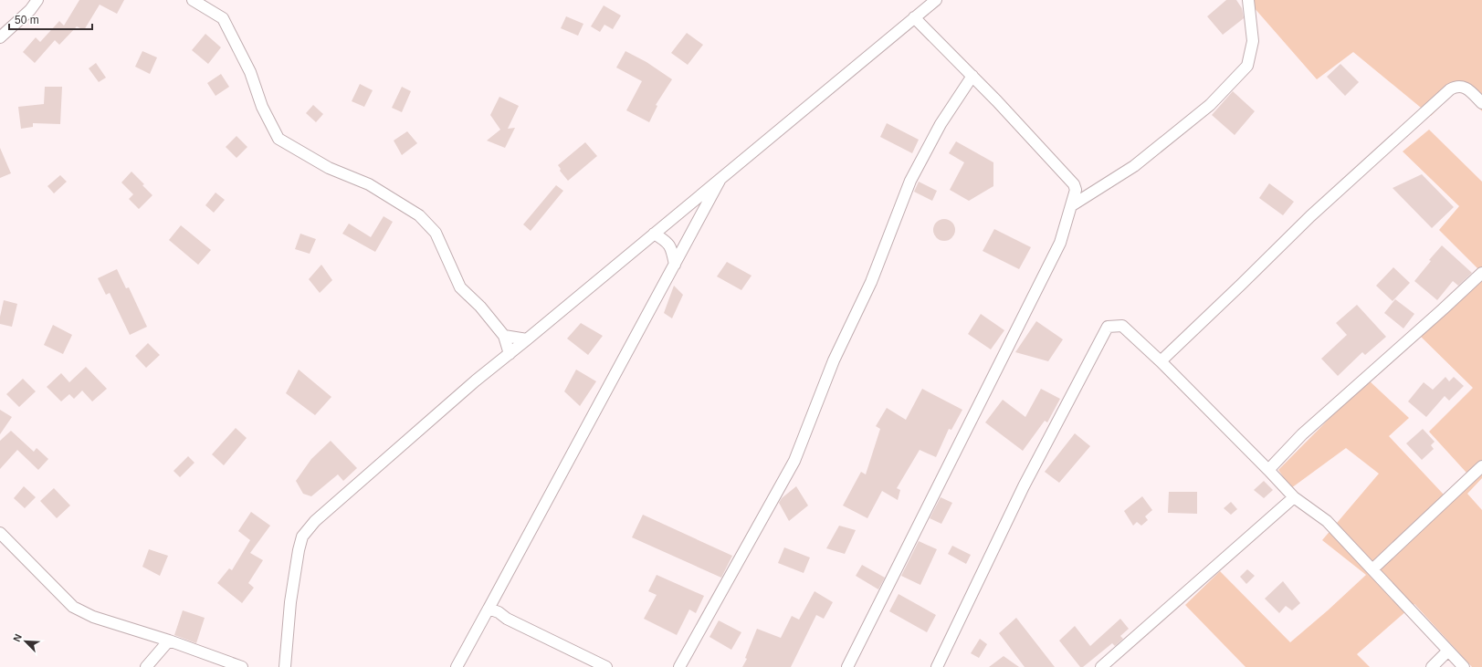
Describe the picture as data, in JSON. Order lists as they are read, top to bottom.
{
  "scale_bar": "50 m",
  "north": "top left"
}
